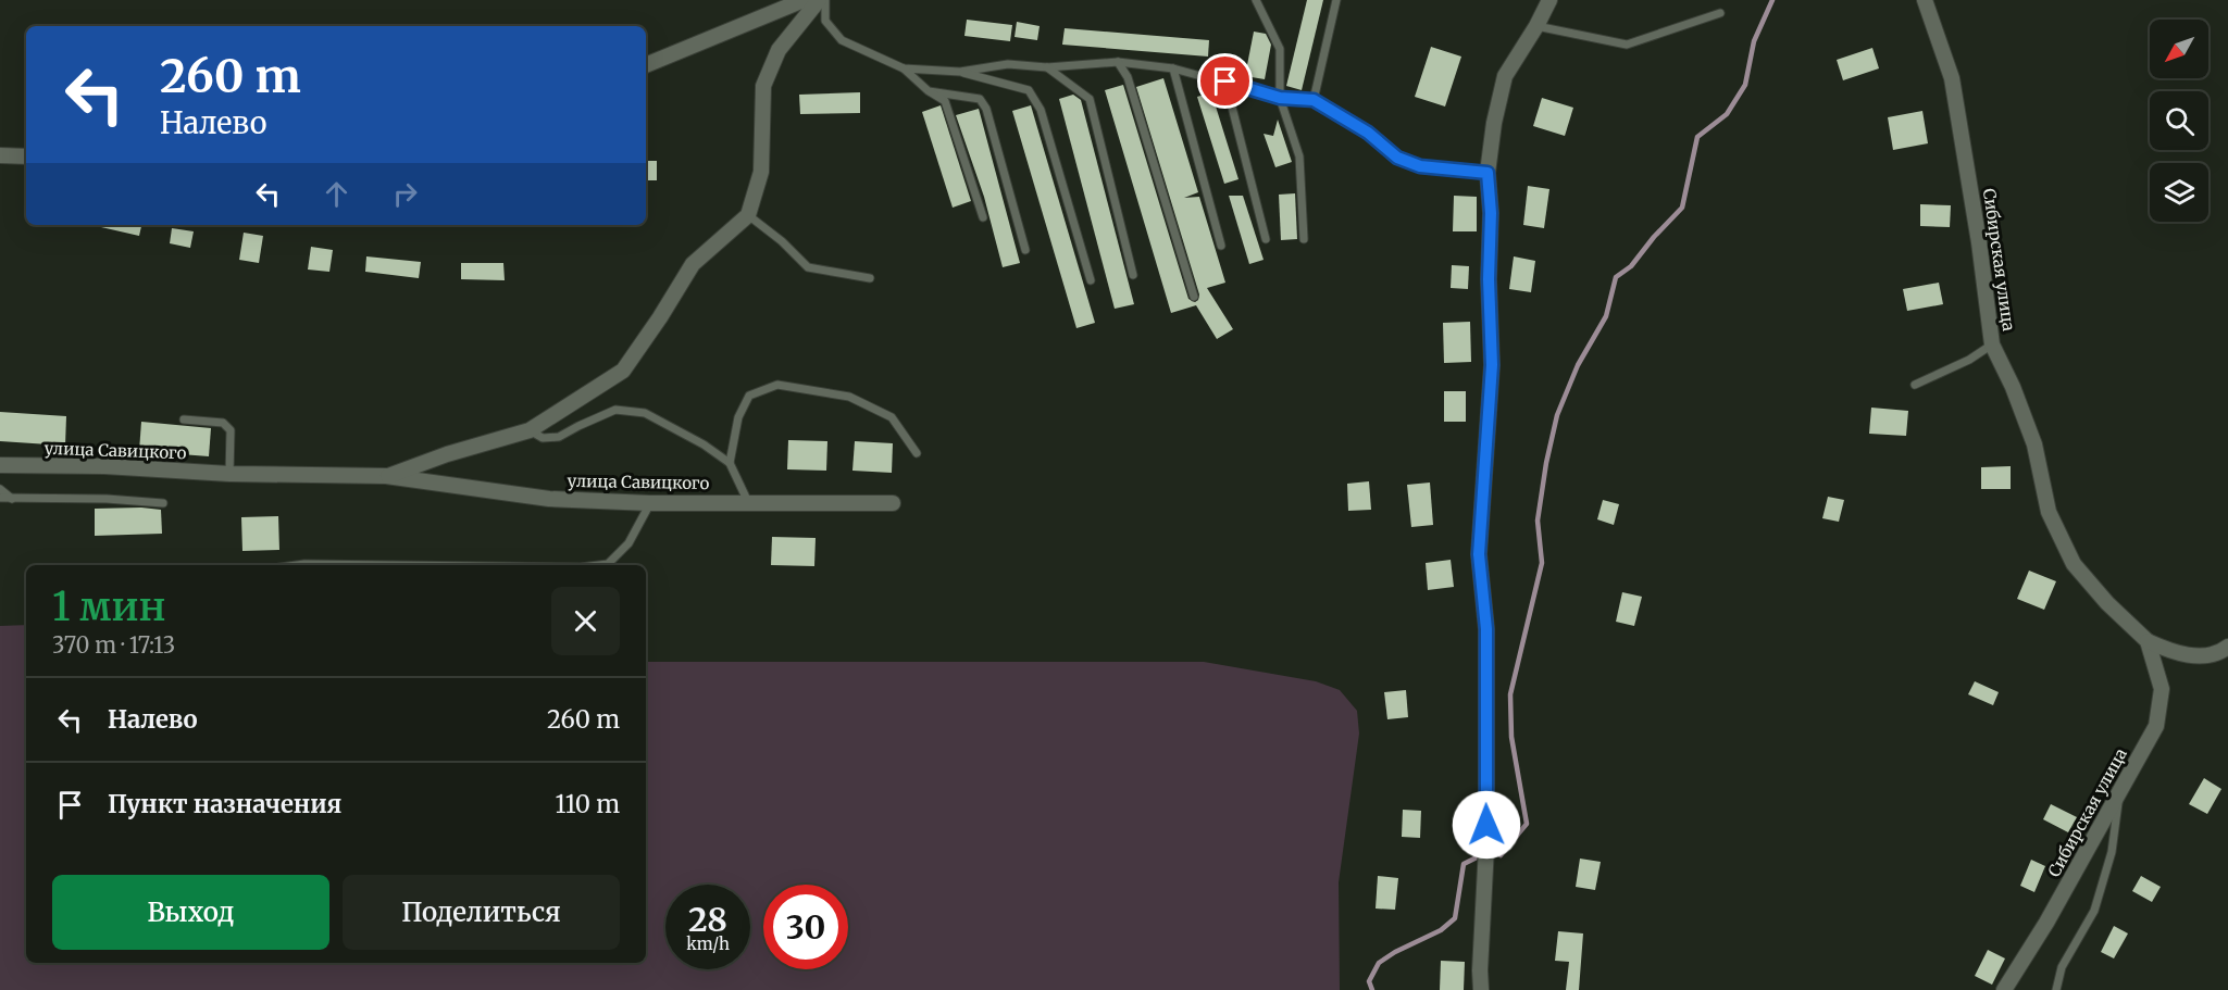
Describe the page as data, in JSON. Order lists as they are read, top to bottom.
{
  "streets": {
    "street": ["Сибирская улица", "улица Савицкого"]
  },
  "north": "bottom left",
  "page": {
    "turn": ["260 m", "Налево"],
    "heading": ["1 мин", "370 m · 17:13"],
    "list": [
      {
        "name": "Налево",
        "value": "260 m"
      },
      {
        "name": "Пункт назначения",
        "value": "110 m"
      }
    ],
    "buttons": ["Выход", "Поделиться"],
    "speed": "28 km/h",
    "limit": "30"
  }
}
